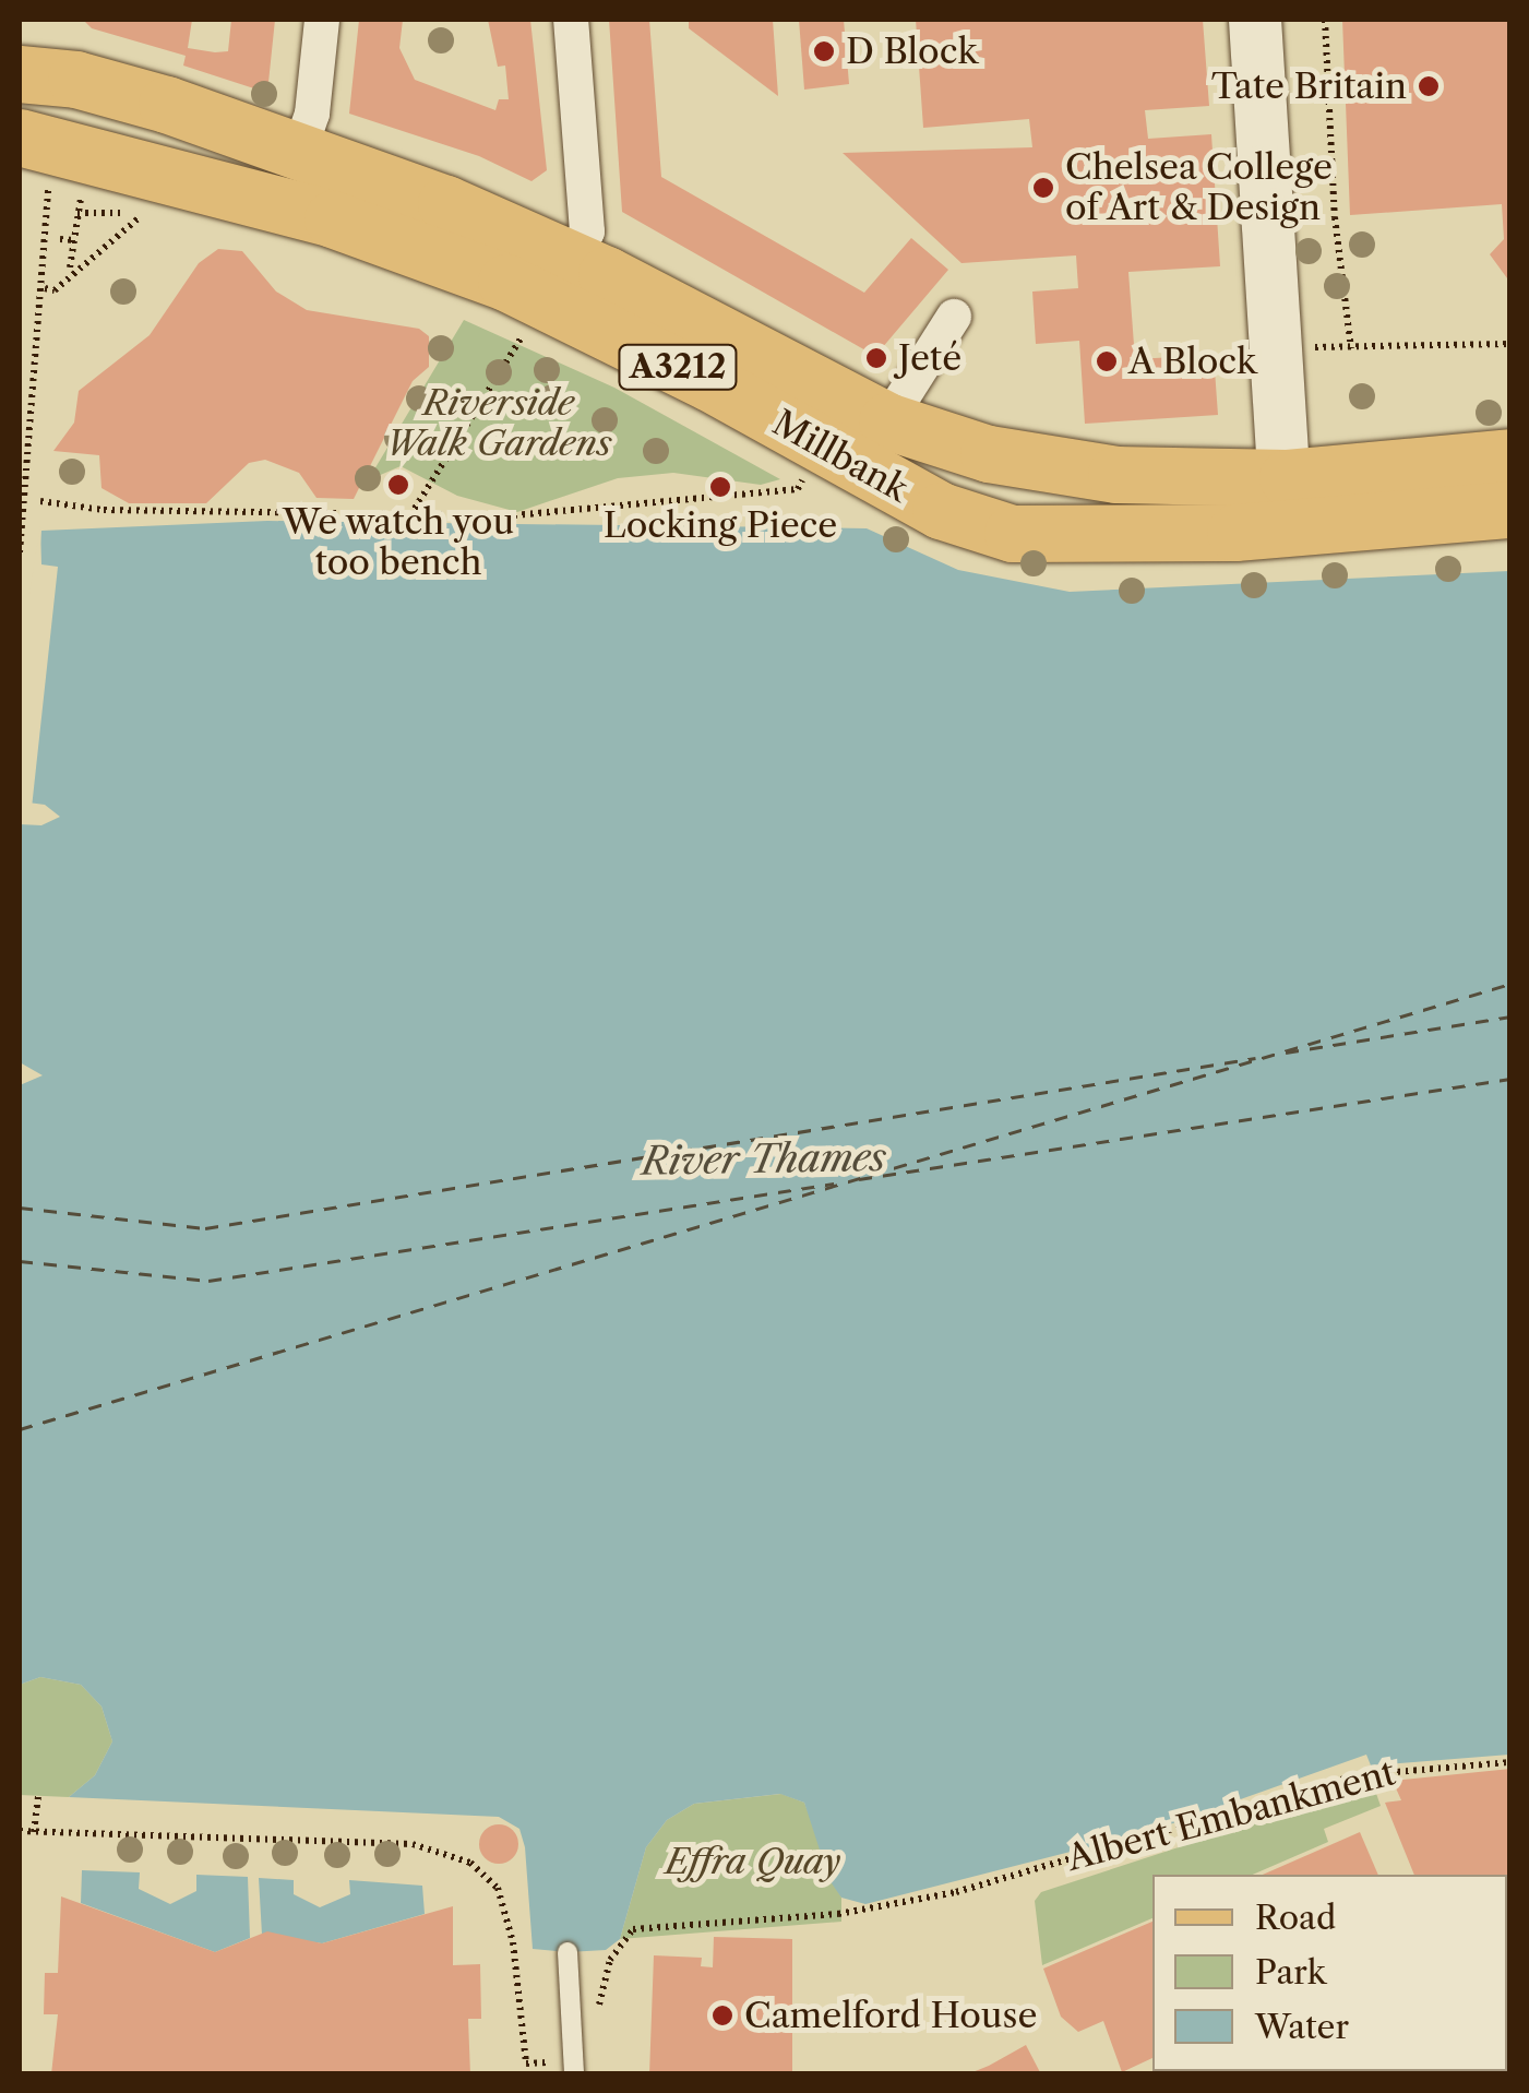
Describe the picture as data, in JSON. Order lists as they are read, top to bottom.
{
  "streets": {
    "main road": ["A3212", "Millbank"],
    "path": ["Albert Embankment"]
  },
  "water": ["River Thames"],
  "parks": ["Riverside Walk Gardens", "Effra Quay"],
  "places": [
    "D Block",
    "Tate Britain",
    "Chelsea College of Art & Design",
    "Jeté",
    "A Block",
    "We watch you too bench",
    "Locking Piece",
    "Camelford House"
  ],
  "legend": ["Road", "Park", "Water"]
}
